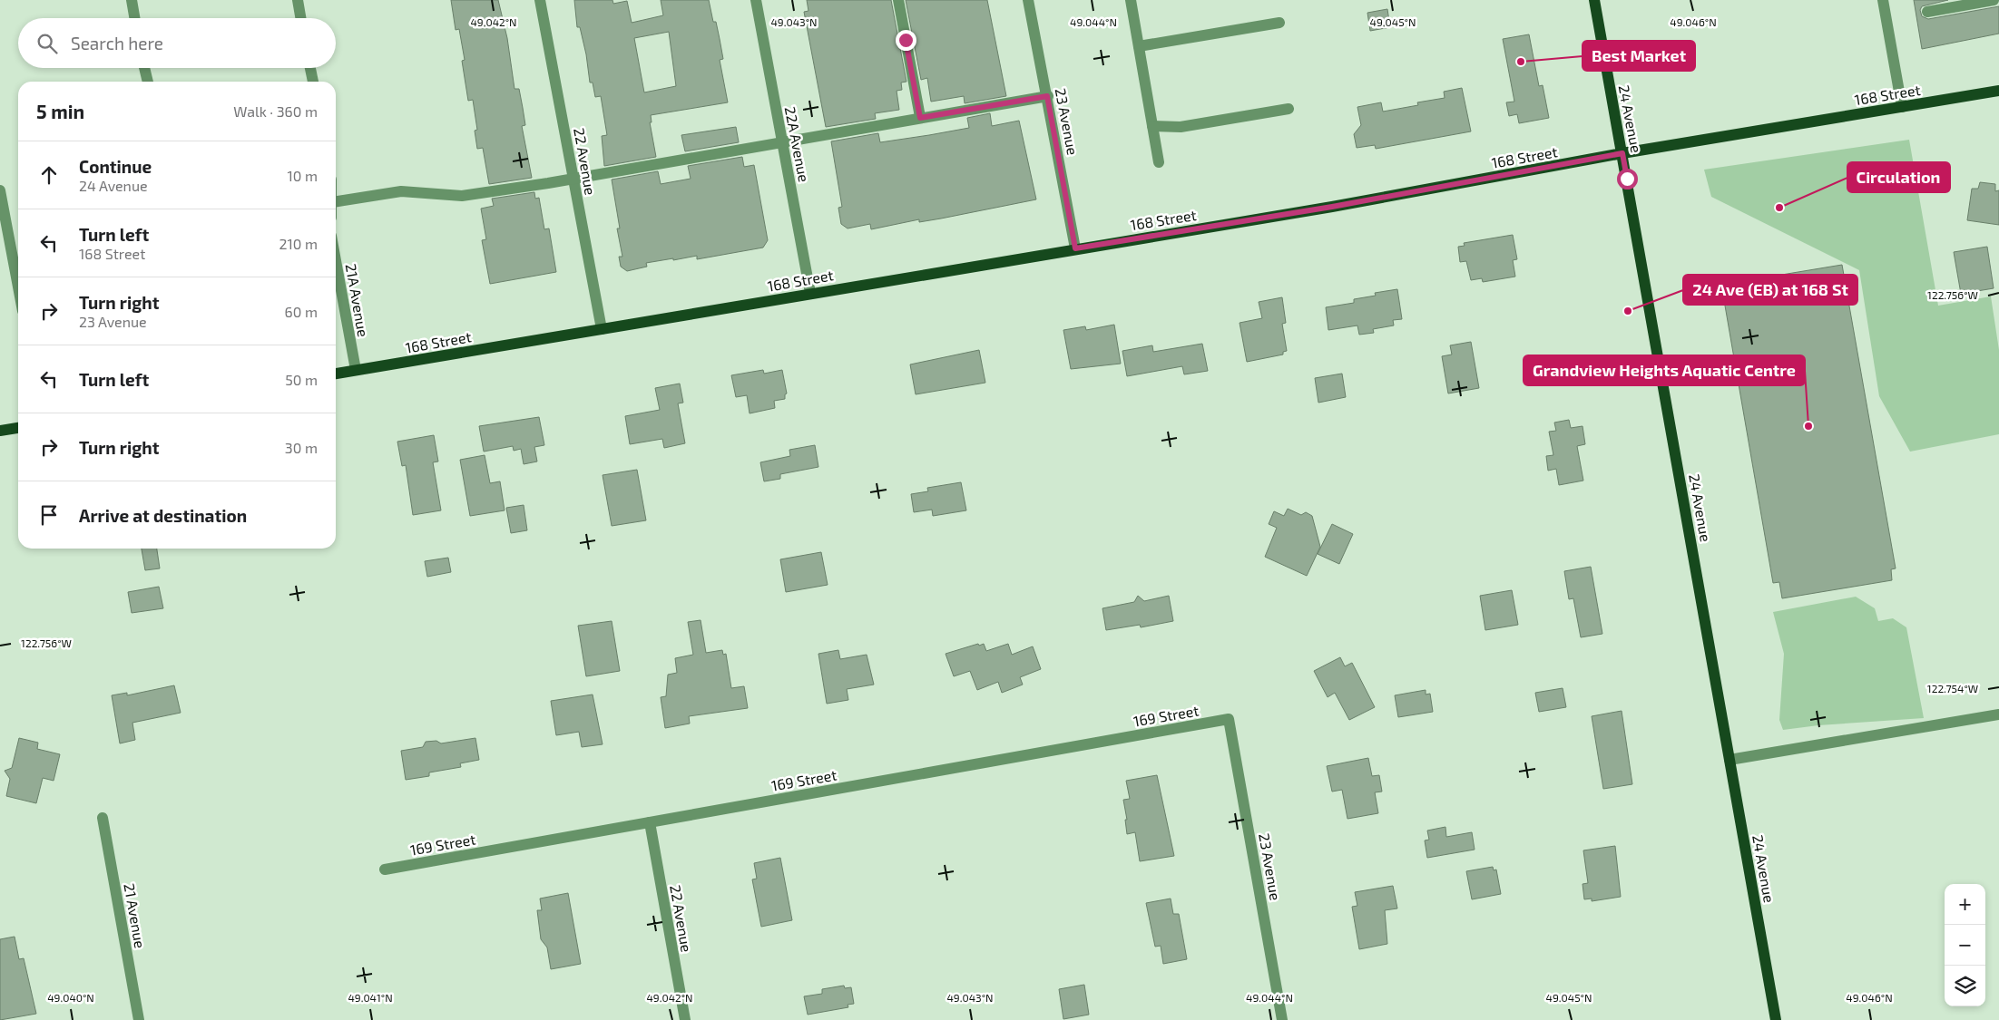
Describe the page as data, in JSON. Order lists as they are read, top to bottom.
{
  "streets": {
    "main road": ["168 Street", "24 Avenue"],
    "street": [
      "23 Avenue",
      "22A Avenue",
      "22 Avenue",
      "21A Avenue",
      "169 Street",
      "21 Avenue"
    ]
  },
  "crossings": [
    ["168 Street", "24 Avenue"],
    ["168 Street", "23 Avenue"],
    ["168 Street", "22A Avenue"],
    ["168 Street", "22 Avenue"],
    ["168 Street", "21A Avenue"],
    ["23 Avenue", "169 Street"],
    ["22 Avenue", "169 Street"]
  ],
  "places": [
    "Best Market",
    "Circulation",
    "24 Ave (EB) at 168 St",
    "Grandview Heights Aquatic Centre"
  ],
  "page": {
    "search": "Search here",
    "heading": ["5 min", "Walk · 360 m"],
    "list": [
      ["Continue", "24 Avenue", "10 m"],
      ["Turn left", "168 Street", "210 m"],
      ["Turn right", "23 Avenue", "60 m"],
      ["Turn left", "50 m"],
      ["Turn right", "30 m"],
      "Arrive at destination"
    ],
    "map_buttons": ["+", "−"]
  },
  "coordinates": [
    "49.042°N",
    "49.043°N",
    "49.044°N",
    "49.045°N",
    "49.046°N",
    "122.756°W",
    "122.754°W",
    "49.040°N",
    "49.041°N"
  ]
}
